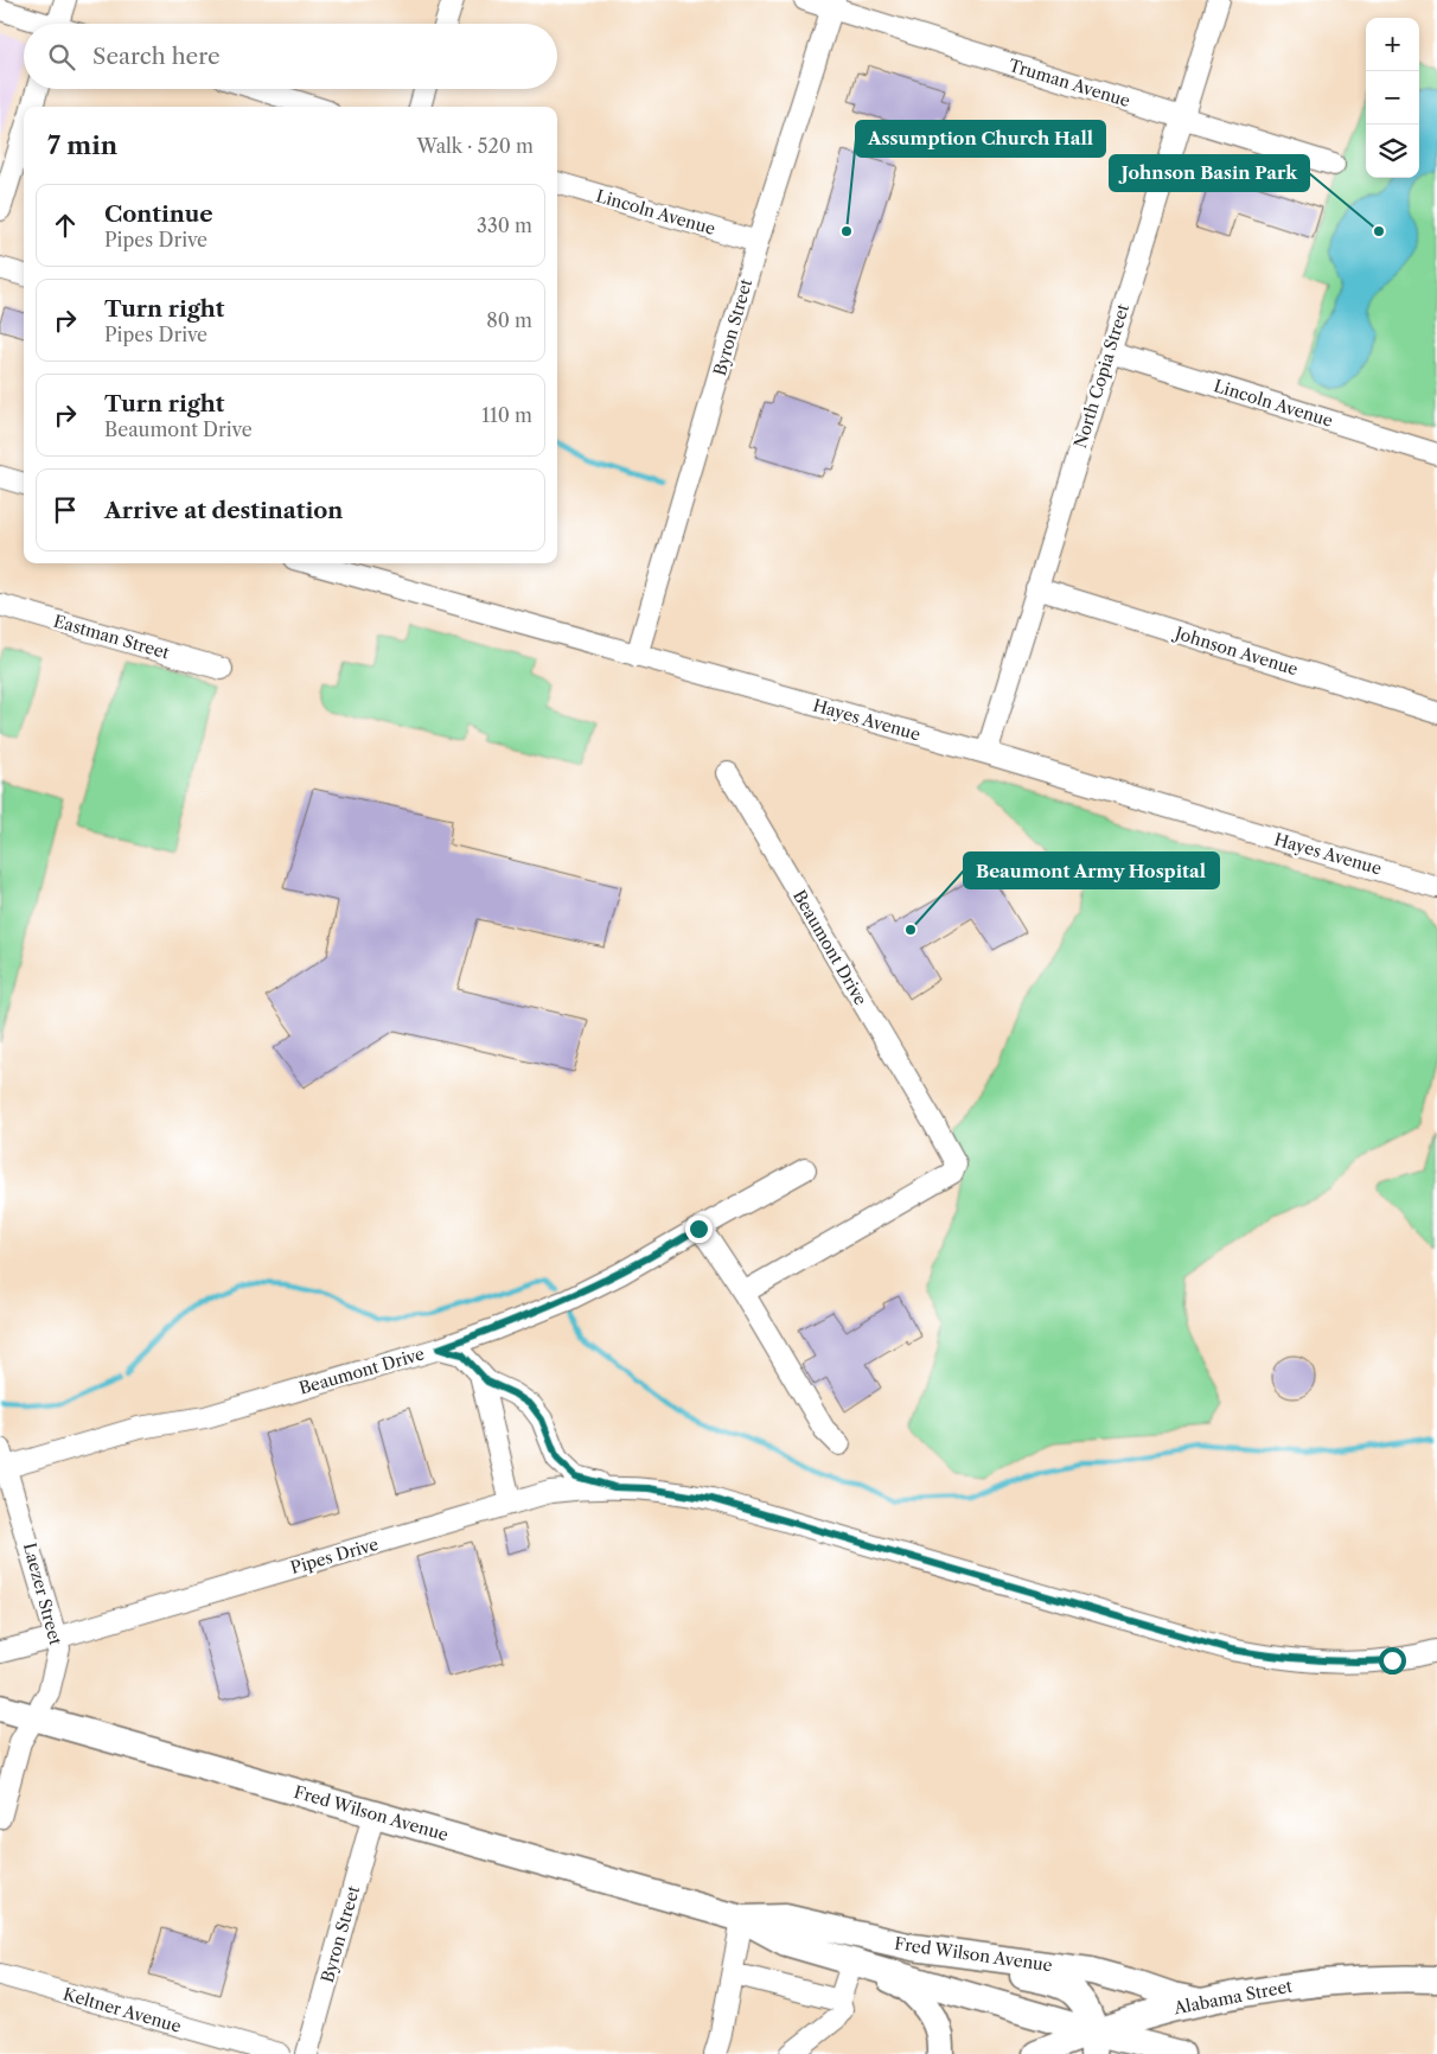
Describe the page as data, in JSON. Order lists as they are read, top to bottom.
{
  "streets": {
    "main road": ["Fred Wilson Avenue", "Alabama Street"],
    "street": [
      "Truman Avenue",
      "Lincoln Avenue",
      "Byron Street",
      "North Copia Street",
      "Eastman Street",
      "Johnson Avenue",
      "Hayes Avenue",
      "Beaumont Drive",
      "Pipes Drive",
      "Laezer Street",
      "Keltner Avenue"
    ]
  },
  "crossings": [
    ["Truman Avenue", "Byron Street"],
    ["Truman Avenue", "North Copia Street"],
    ["Lincoln Avenue", "Byron Street"],
    ["Lincoln Avenue", "North Copia Street"],
    ["Byron Street", "Hayes Avenue"],
    ["Byron Street", "Fred Wilson Avenue"],
    ["North Copia Street", "Johnson Avenue"],
    ["North Copia Street", "Hayes Avenue"],
    ["Beaumont Drive", "Pipes Drive"],
    ["Beaumont Drive", "Laezer Street"],
    ["Pipes Drive", "Laezer Street"],
    ["Laezer Street", "Fred Wilson Avenue"],
    ["Fred Wilson Avenue", "Alabama Street"]
  ],
  "places": ["Assumption Church Hall", "Johnson Basin Park", "Beaumont Army Hospital"],
  "page": {
    "map_buttons": ["+", "−"],
    "search": "Search here",
    "heading": ["7 min", "Walk · 520 m"],
    "list": [
      ["Continue", "Pipes Drive", "330 m"],
      ["Turn right", "Pipes Drive", "80 m"],
      ["Turn right", "Beaumont Drive", "110 m"],
      "Arrive at destination"
    ]
  }
}
